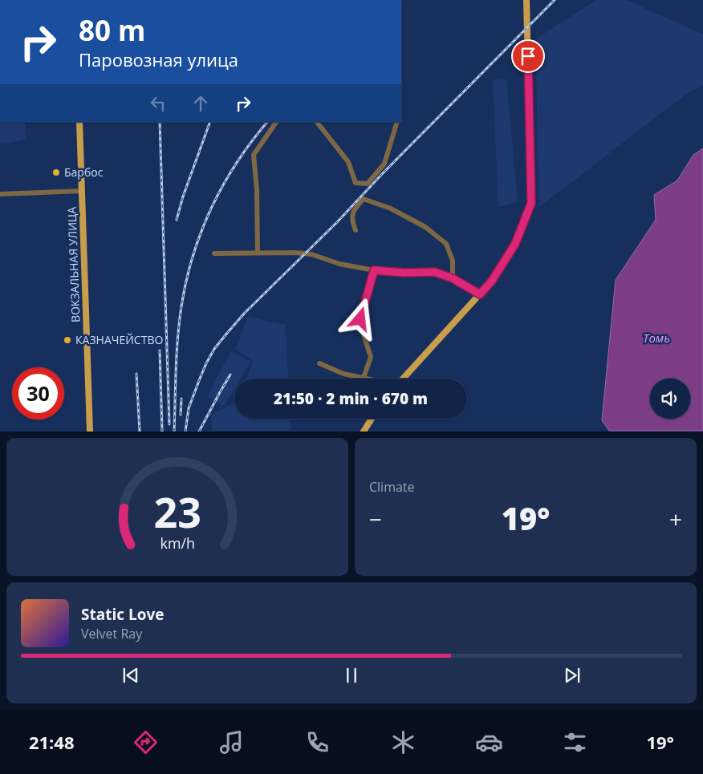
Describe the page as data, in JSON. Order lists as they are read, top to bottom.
{
  "streets": {
    "main road": ["ВОКЗАЛЬНАЯ УЛИЦА"]
  },
  "water": ["Томь"],
  "places": ["Барбос", "КАЗНАЧЕЙСТВО"],
  "page": {
    "turn": ["80 m", "Паровозная улица"],
    "limit": "30",
    "trip": "21:50 · 2 min · 670 m",
    "tile": "Climate",
    "heat": ["−", "19°", "+"],
    "song": ["Static Love", "Velvet Ray"],
    "tabs": ["21:48", "19°"],
    "gauge": ["23", "km/h"]
  }
}
